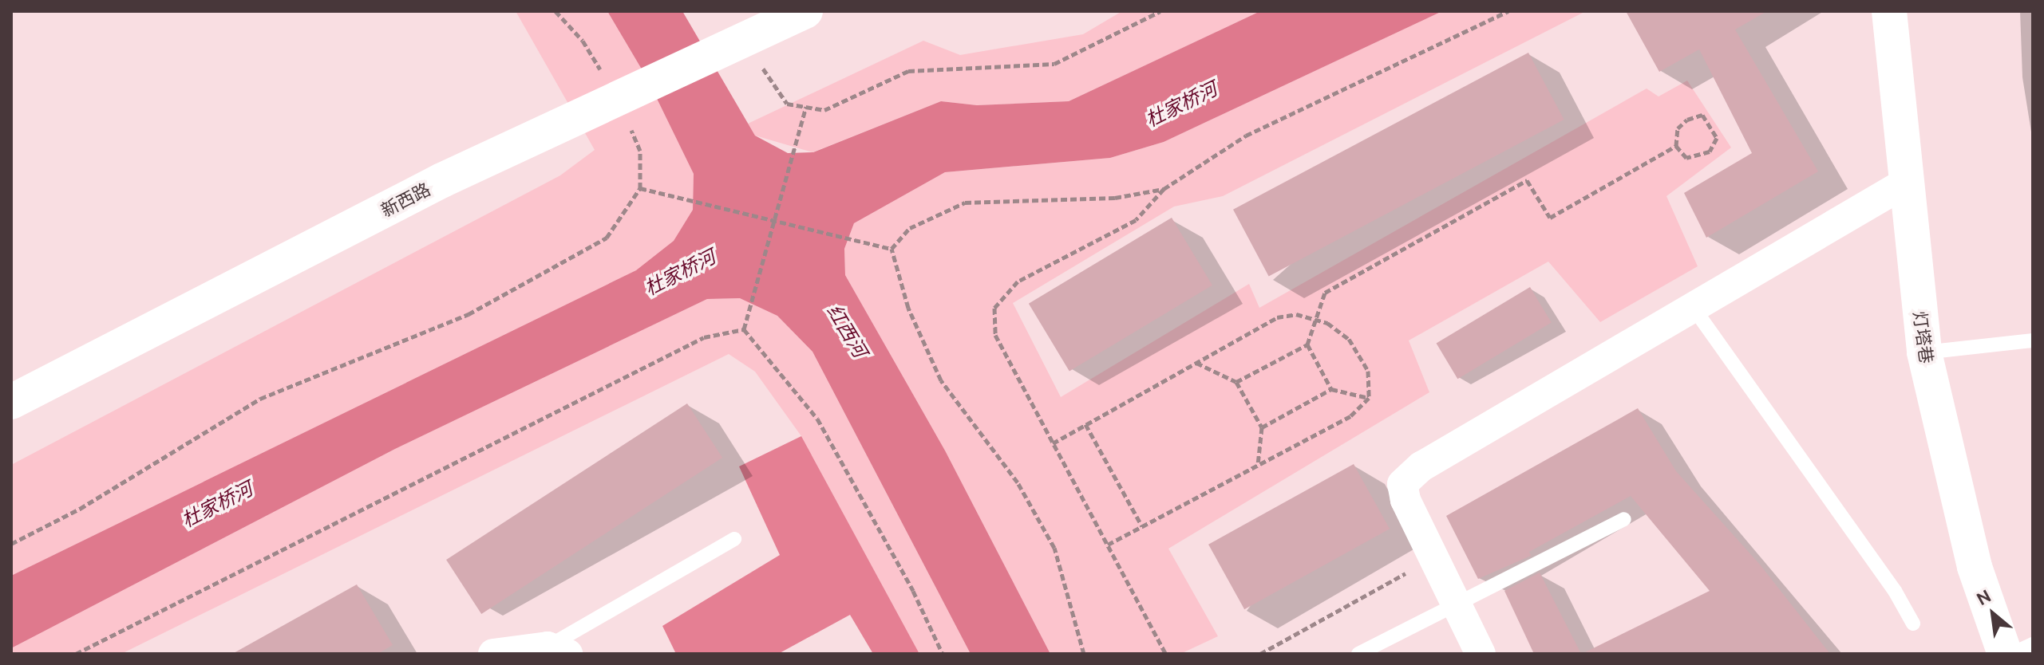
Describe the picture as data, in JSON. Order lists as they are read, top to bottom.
{
  "streets": {
    "street": ["新西路", "灯塔巷"]
  },
  "water": ["杜家桥河", "红西河"],
  "north": "top left"
}
